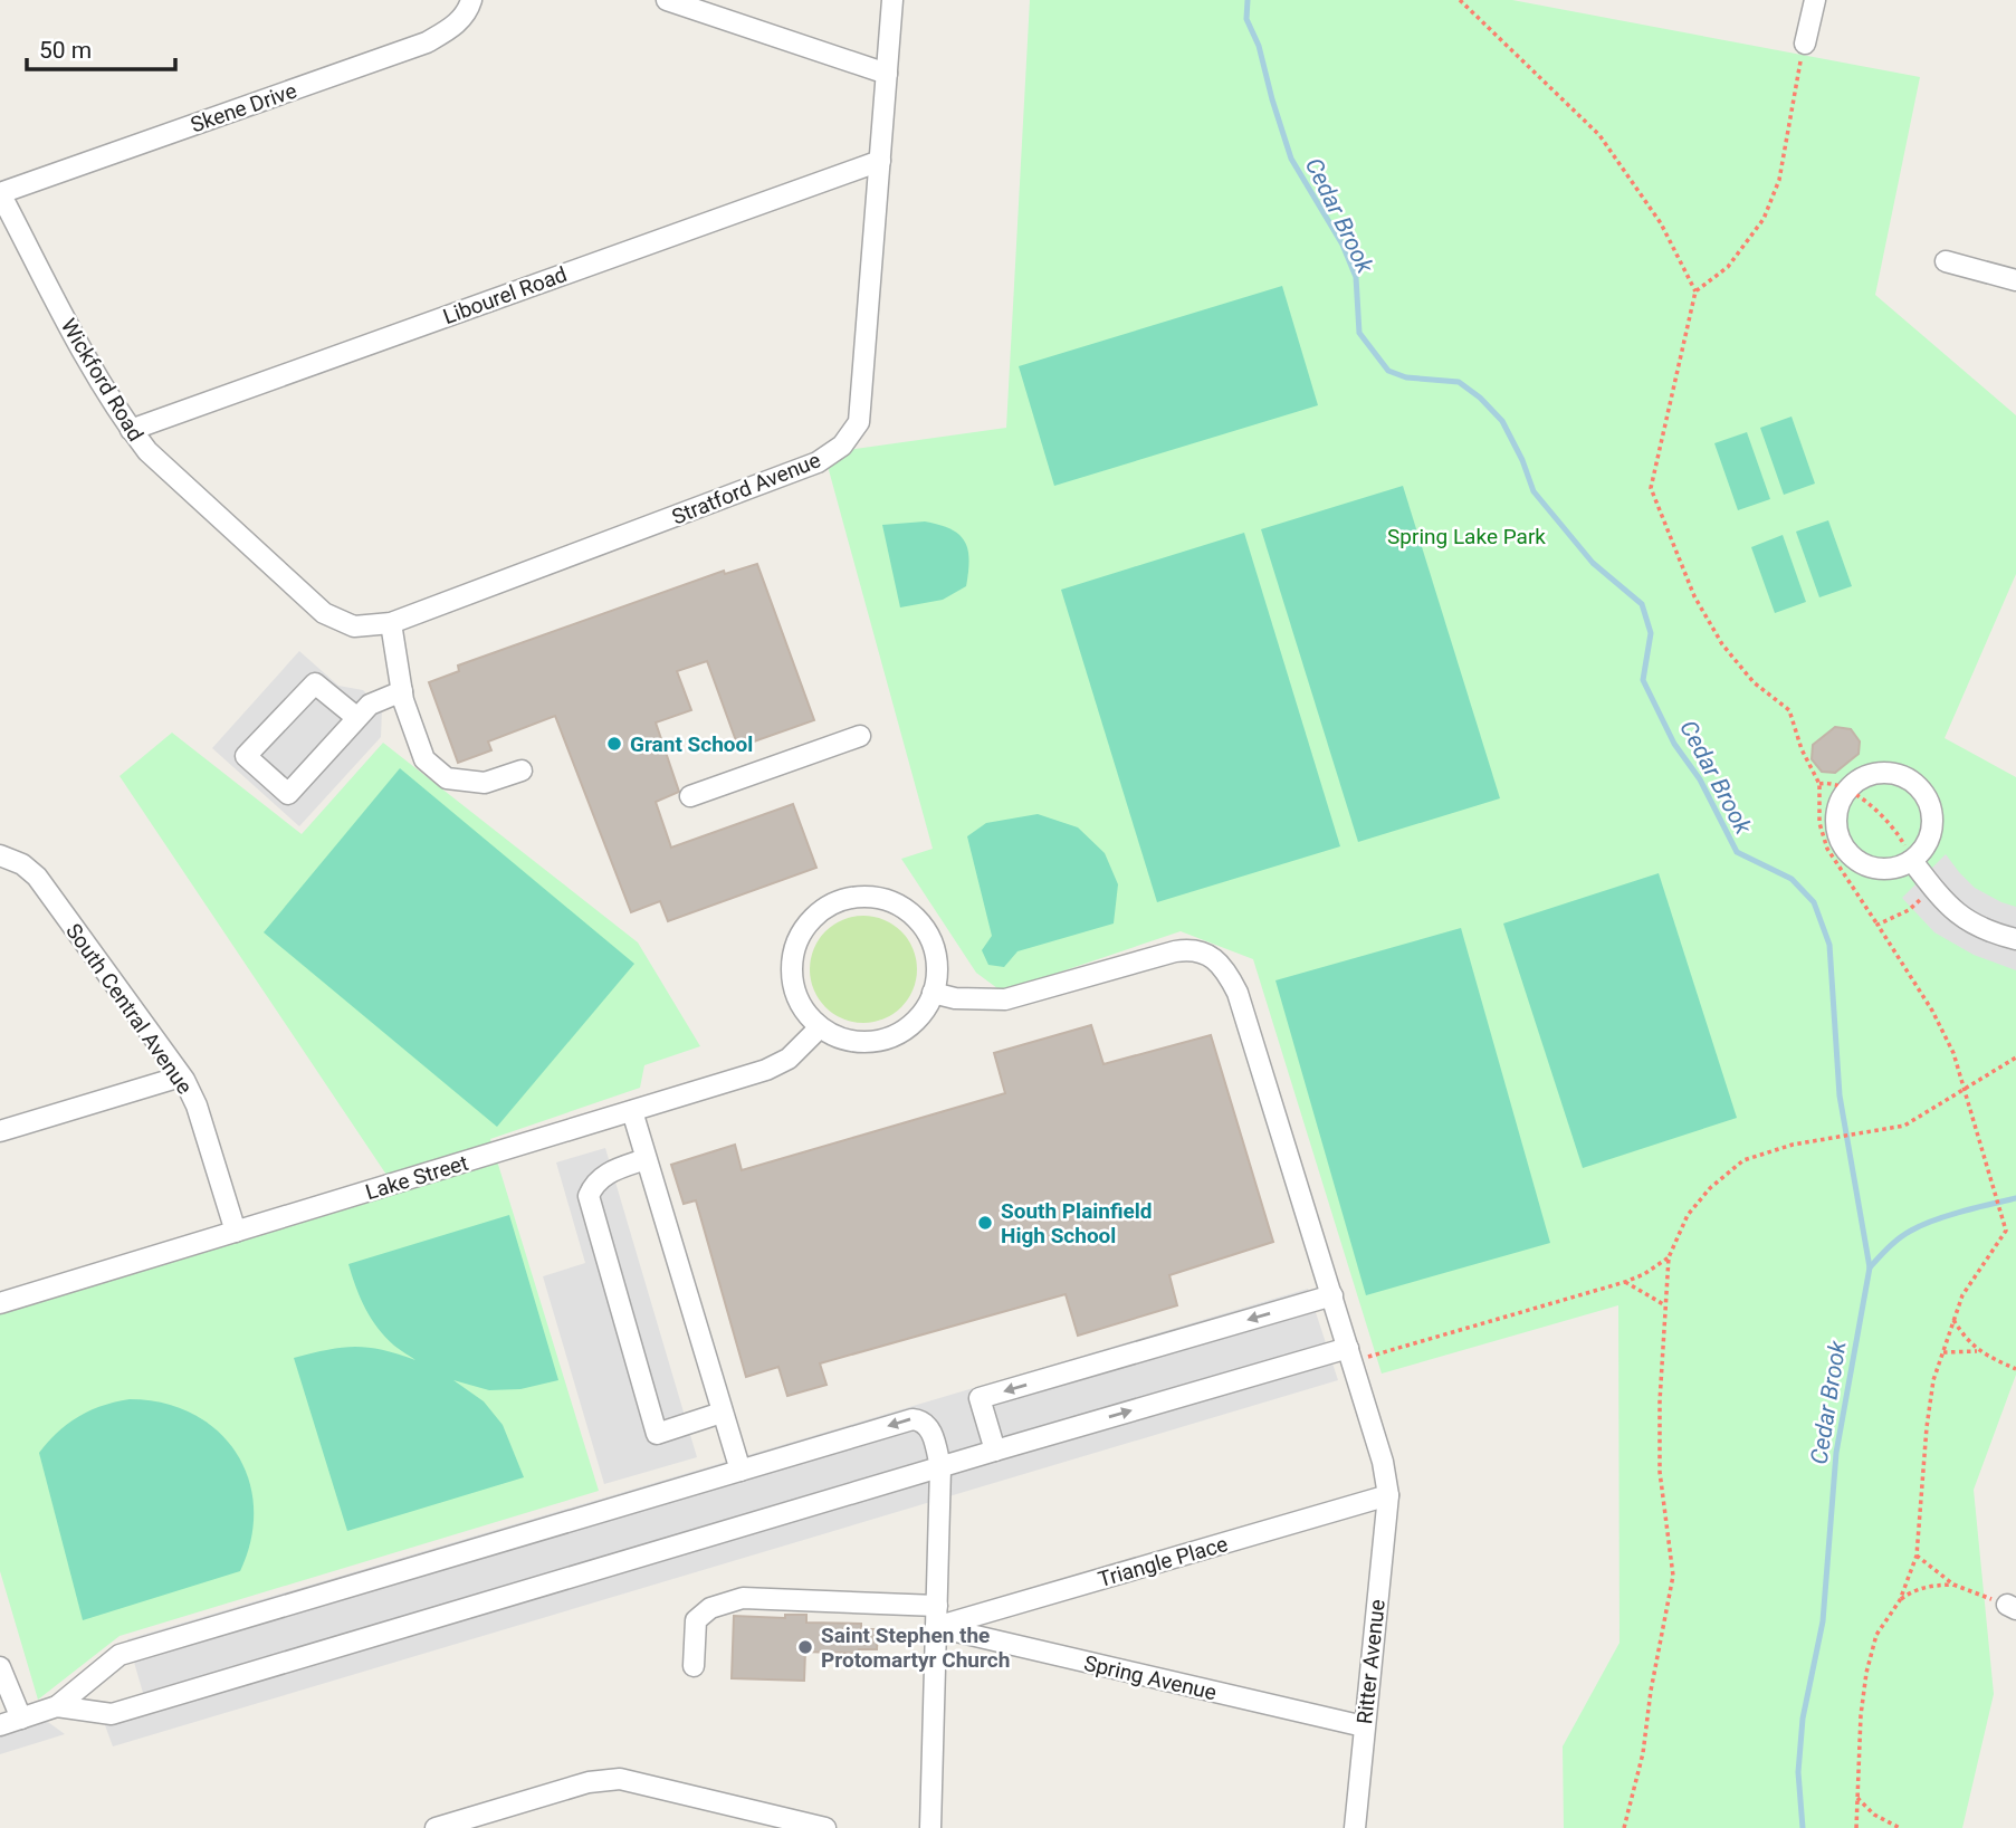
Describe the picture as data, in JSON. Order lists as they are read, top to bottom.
{
  "streets": {
    "street": [
      "Skene Drive",
      "Libourel Road",
      "Wickford Road",
      "Stratford Avenue",
      "South Central Avenue",
      "Lake Street",
      "Triangle Place",
      "Ritter Avenue",
      "Spring Avenue"
    ]
  },
  "crossings": [
    ["Skene Drive", "Wickford Road"],
    ["Libourel Road", "Wickford Road"],
    ["Libourel Road", "Stratford Avenue"],
    ["Wickford Road", "Stratford Avenue"],
    ["South Central Avenue", "Lake Street"],
    ["Lake Street", "Ritter Avenue"],
    ["Triangle Place", "Ritter Avenue"],
    ["Triangle Place", "Spring Avenue"],
    ["Ritter Avenue", "Spring Avenue"]
  ],
  "water": ["Cedar Brook"],
  "parks": ["Spring Lake Park"],
  "places": ["Grant School", "South Plainfield High School", "Saint Stephen the Protomartyr Church"],
  "scale_bar": "50 m"
}
